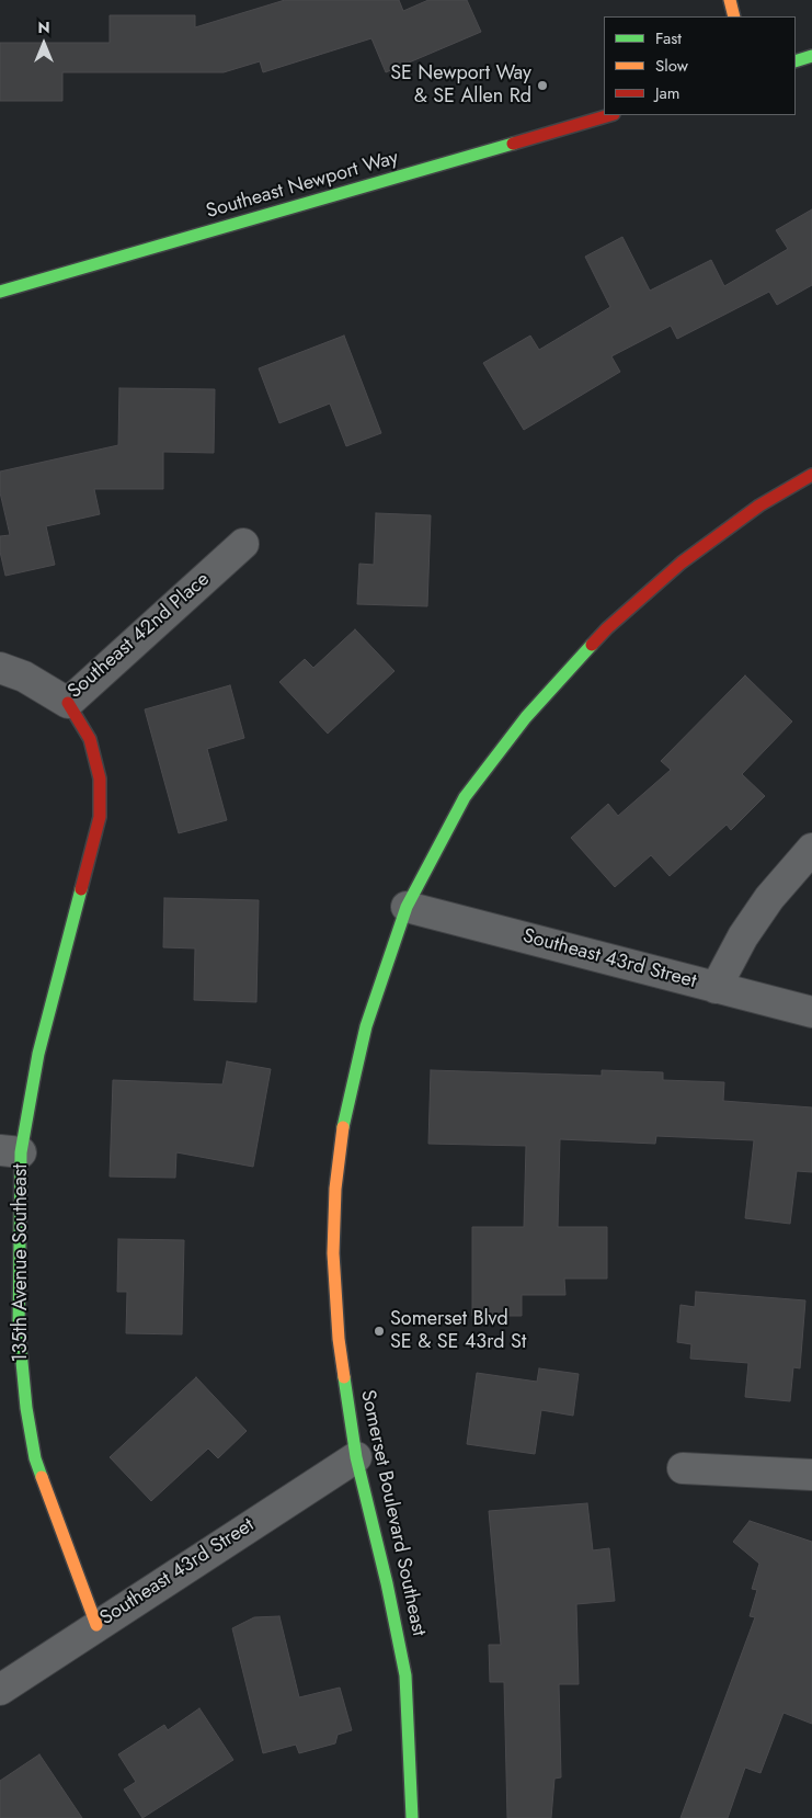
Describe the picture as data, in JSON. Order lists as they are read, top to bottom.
{
  "streets": {
    "street": [
      "Southeast Newport Way",
      "Southeast 42nd Place",
      "Southeast 43rd Street",
      "135th Avenue Southeast",
      "Somerset Boulevard Southeast"
    ]
  },
  "crossings": [
    ["Southeast 42nd Place", "135th Avenue Southeast"],
    ["Southeast 43rd Street", "135th Avenue Southeast"],
    ["Southeast 43rd Street", "Somerset Boulevard Southeast"]
  ],
  "places": ["SE Newport Way & SE Allen Rd", "Somerset Blvd SE & SE 43rd St"],
  "legend": ["Fast", "Slow", "Jam"],
  "north": "top"
}
